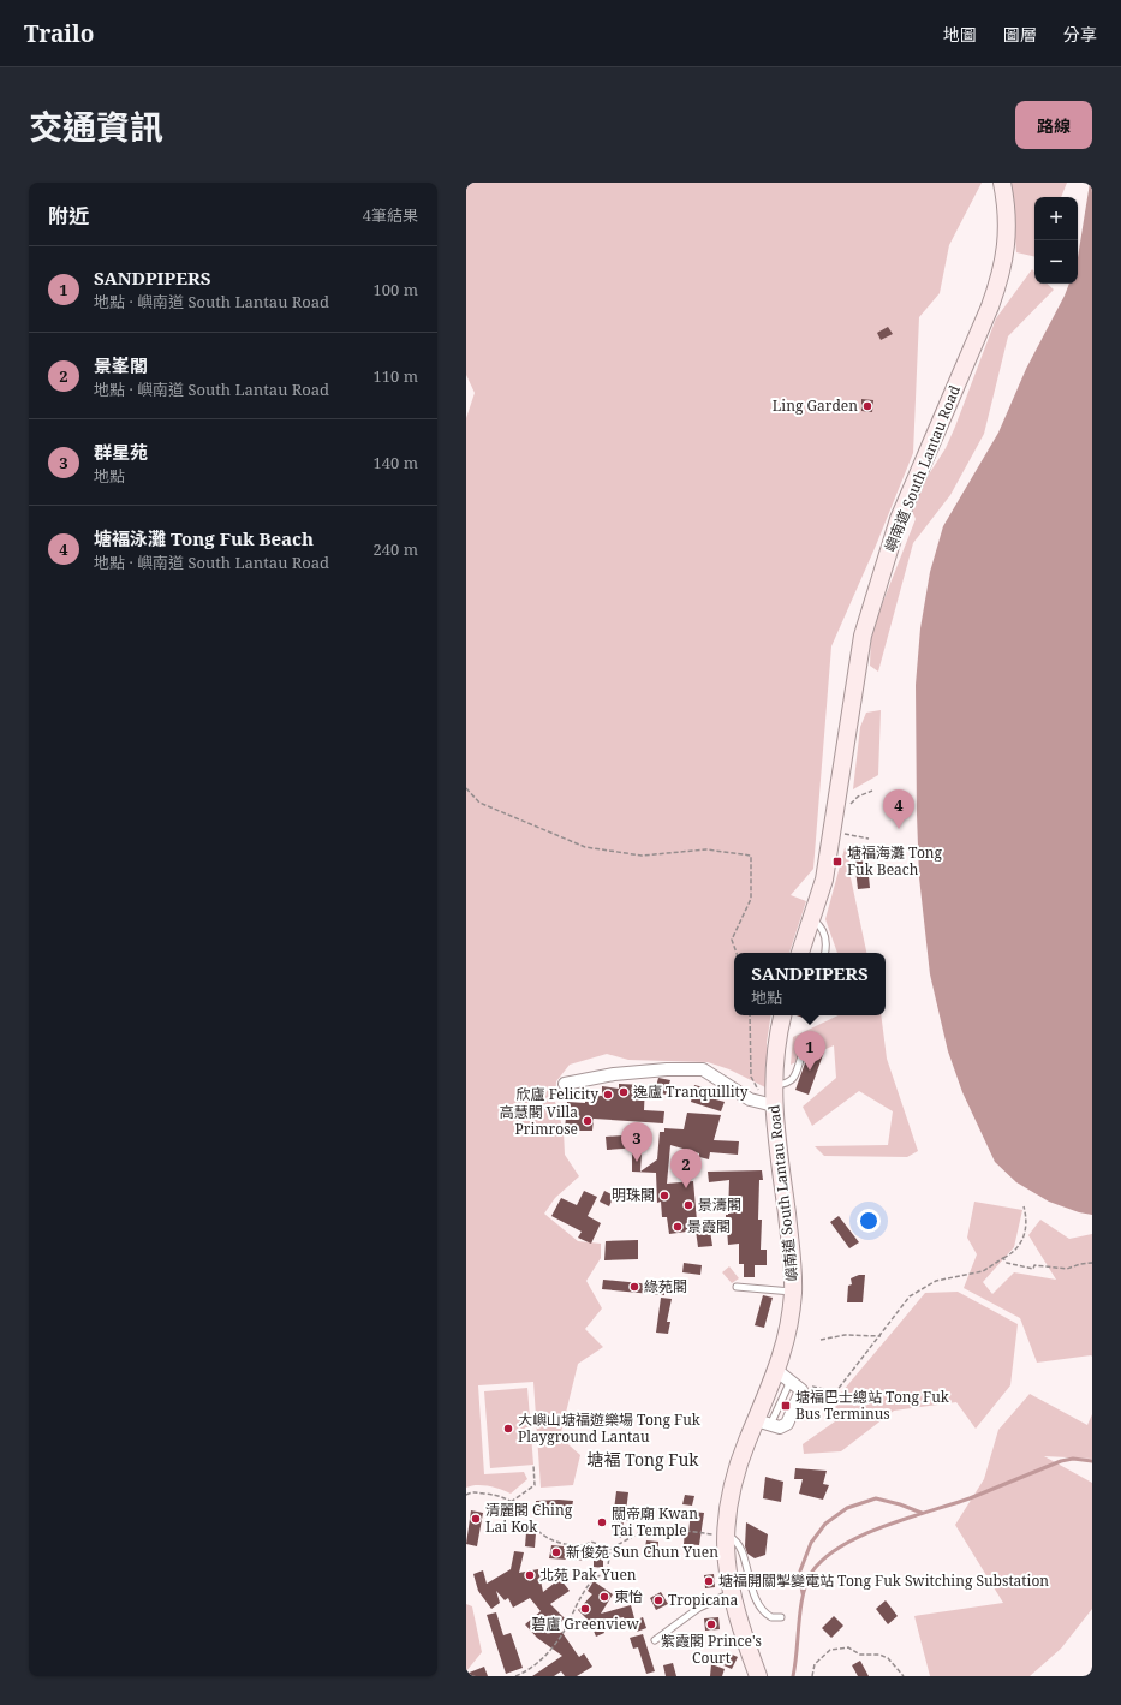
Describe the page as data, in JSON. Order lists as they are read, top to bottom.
{
  "streets": {
    "main road": ["嶼南道 South Lantau Road"]
  },
  "districts": ["塘褔 Tong Fuk"],
  "places": {
    "other": [
      "Ling Garden",
      "逸廬 Tranquillity",
      "欣廬 Felicity",
      "高慧閣 Villa Primrose",
      "明珠閣",
      "景濤閣",
      "景霞閣",
      "綠苑閣",
      "大嶼山塘福遊樂場 Tong Fuk Playground Lantau",
      "清麗閣 Ching Lai Kok",
      "關帝廟 Kwan Tai Temple",
      "新俊苑 Sun Chun Yuen",
      "北苑 Pak Yuen",
      "塘福開關掣變電站 Tong Fuk Switching Substation",
      "東怡",
      "Tropicana",
      "碧廬 Greenview",
      "紫霞閣 Prince's Court"
    ],
    "transit": ["塘福海灘 Tong Fuk Beach", "塘福巴士總站 Tong Fuk Bus Terminus"]
  },
  "page": {
    "header": "Trailo",
    "nav": ["地圖", "圖層", "分享"],
    "title": "交通資訊",
    "buttons": "路線",
    "heading": ["附近", "4筆結果"],
    "map_buttons": ["+", "−"],
    "list": [
      {
        "mark": "1",
        "name": "SANDPIPERS",
        "note": "地點 · 嶼南道 South Lantau Road",
        "value": "100 m"
      },
      {
        "mark": "2",
        "name": "景峯閣",
        "note": "地點 · 嶼南道 South Lantau Road",
        "value": "110 m"
      },
      {
        "mark": "3",
        "name": "群星苑",
        "note": "地點",
        "value": "140 m"
      },
      {
        "mark": "4",
        "name": "塘褔泳灘 Tong Fuk Beach",
        "note": "地點 · 嶼南道 South Lantau Road",
        "value": "240 m"
      }
    ],
    "pins": [
      "4",
      "1",
      "3",
      "2"
    ],
    "popup": ["SANDPIPERS", "地點"]
  }
}
